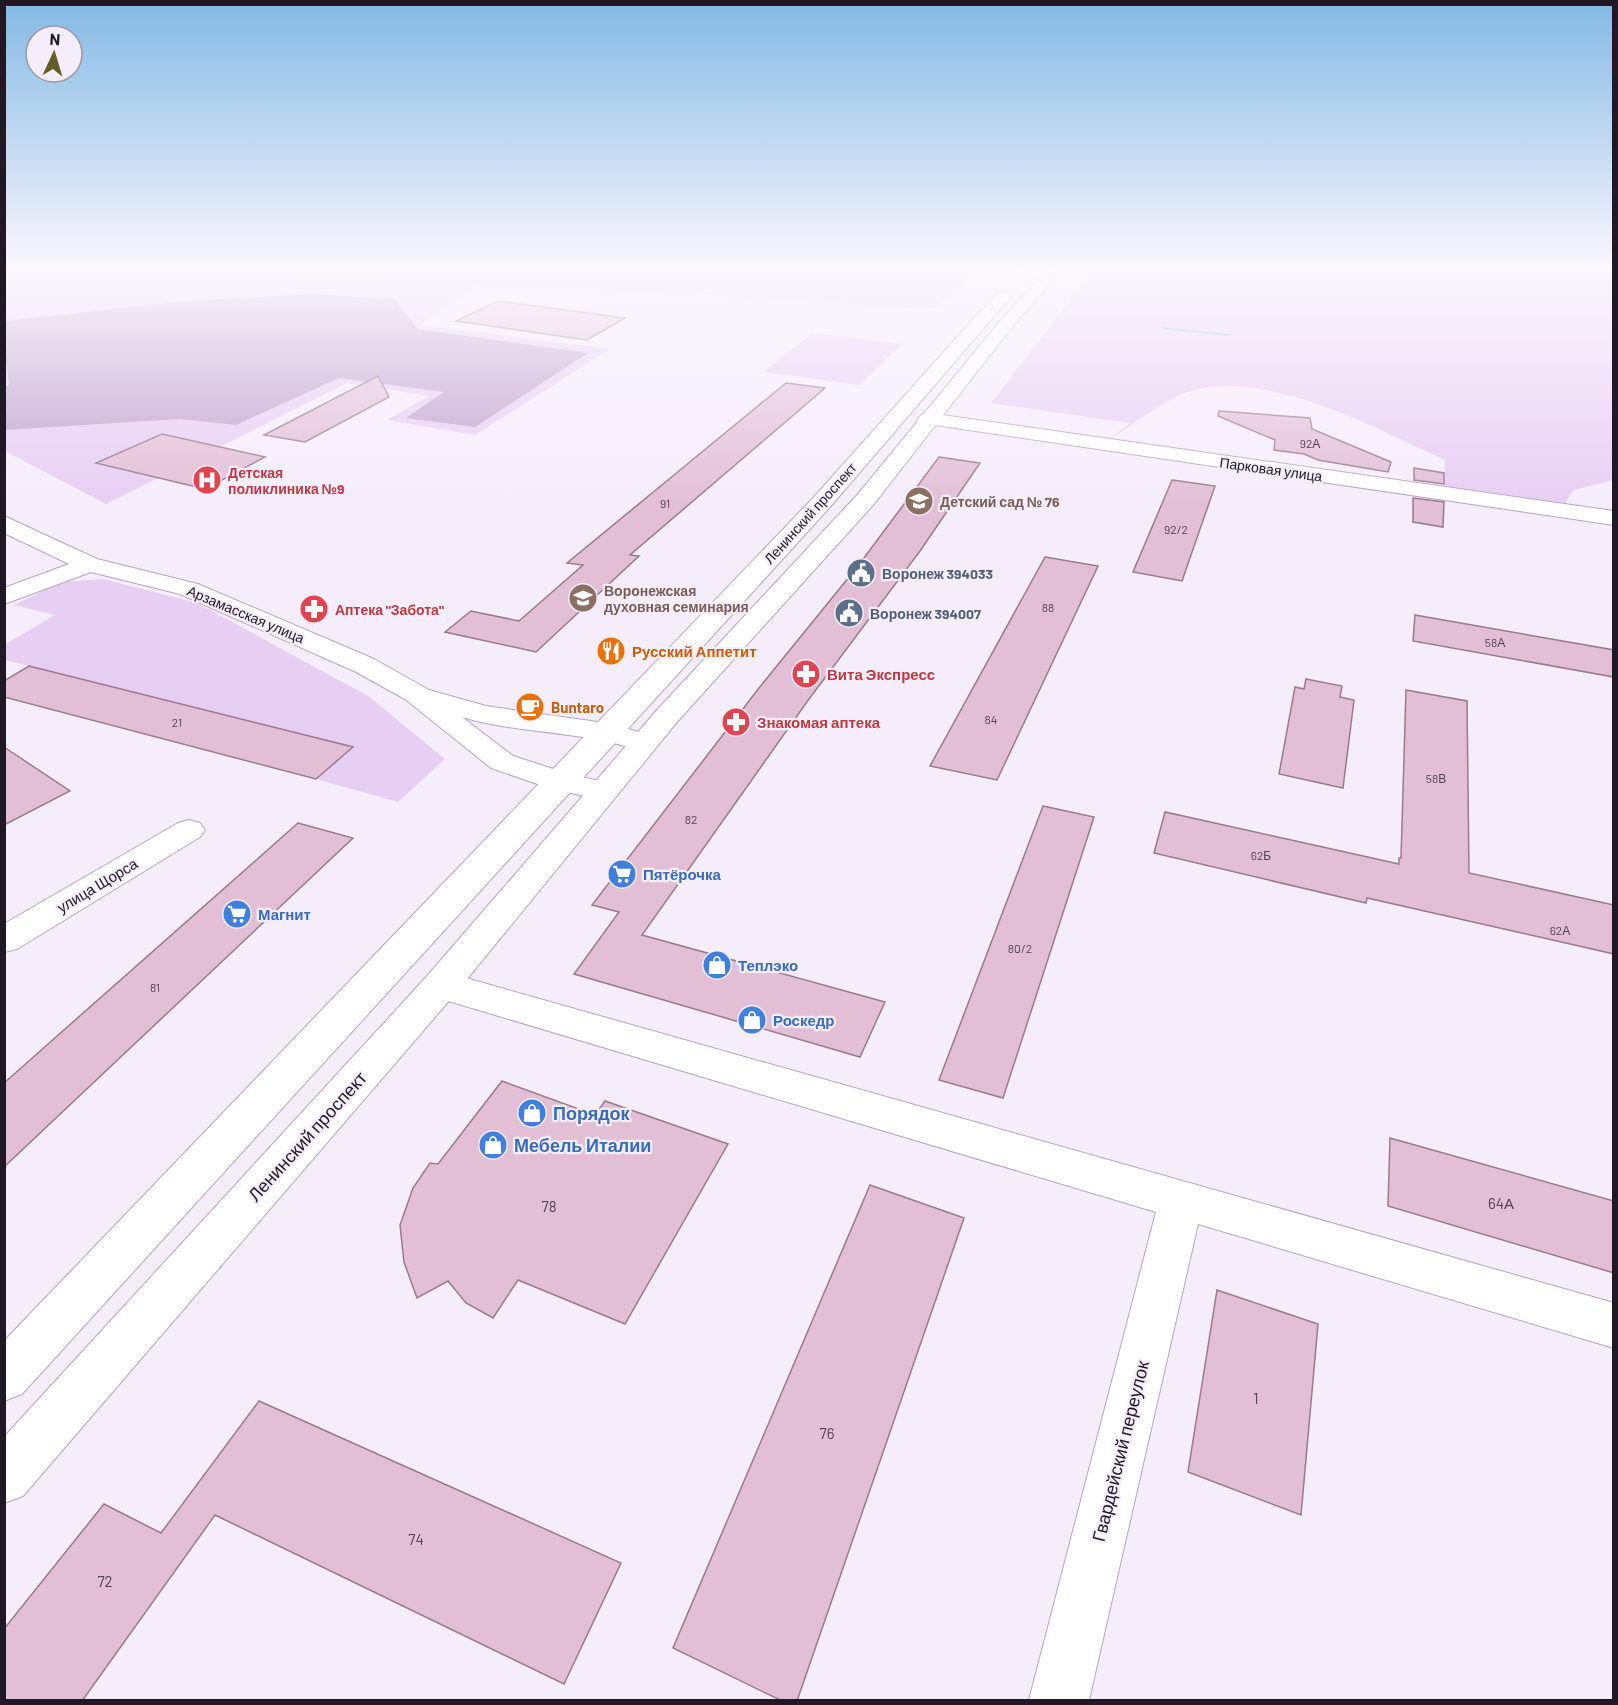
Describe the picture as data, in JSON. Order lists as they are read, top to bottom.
{
  "streets": {
    "main road": [
      "Парковая улица",
      "Ленинский проспект",
      "Арзамасская улица",
      "улица Щорса",
      "Гвардейский переулок"
    ]
  },
  "crossings": [
    ["Парковая улица", "Ленинский проспект"],
    ["Ленинский проспект", "Арзамасская улица"]
  ],
  "places": {
    "hospital": ["Детская поликлиника №9"],
    "school or university": ["Детский сад № 76", "Воронежская духовная семинария"],
    "public building": ["Воронеж 394033", "Воронеж 394007"],
    "pharmacy": ["Аптека \"Забота\"", "Вита Экспресс", "Знакомая аптека"],
    "restaurant": ["Русский Аппетит"],
    "cafe": ["Buntaro"],
    "supermarket": ["Пятёрочка", "Магнит"],
    "shop": [
      "Теплэко",
      "Роскедр",
      "Порядок",
      "Мебель Италии"
    ]
  },
  "house_numbers": [
    "92А",
    "91",
    "92/2",
    "88",
    "58А",
    "84",
    "21",
    "58В",
    "82",
    "62Б",
    "62А",
    "80/2",
    "81",
    "64А",
    "78",
    "1",
    "76",
    "74",
    "72"
  ],
  "north": "top"
}
